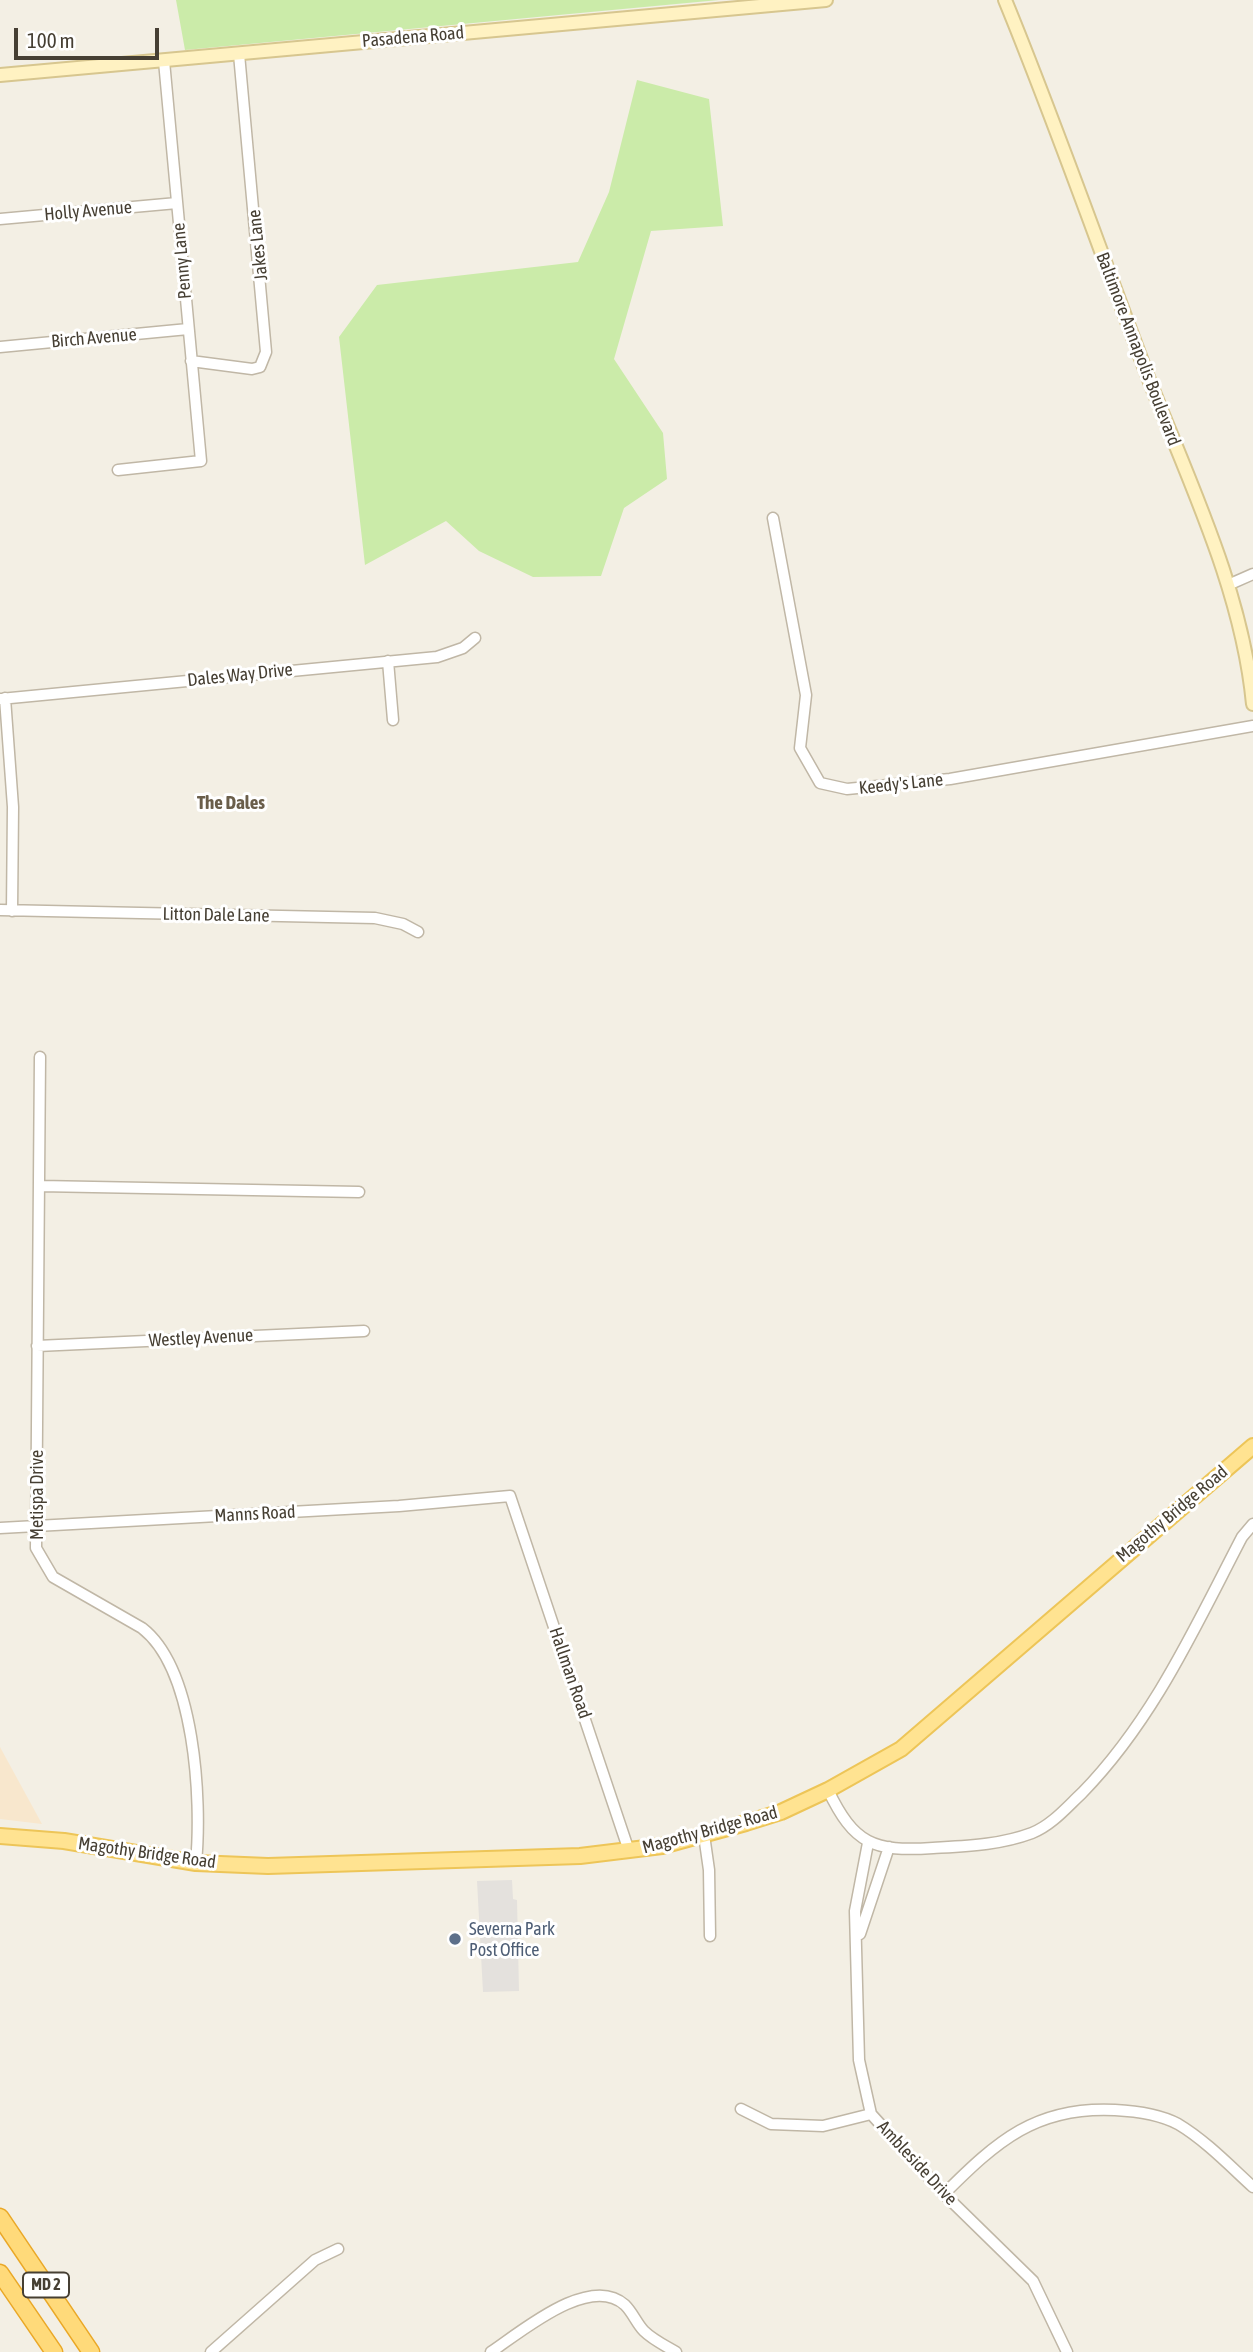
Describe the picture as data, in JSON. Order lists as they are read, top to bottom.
{
  "streets": {
    "highway": ["MD 2"],
    "main road": ["Pasadena Road", "Baltimore Annapolis Boulevard", "Magothy Bridge Road"],
    "street": [
      "Holly Avenue",
      "Jakes Lane",
      "Penny Lane",
      "Birch Avenue",
      "Dales Way Drive",
      "Keedy's Lane",
      "Litton Dale Lane",
      "Westley Avenue",
      "Metispa Drive",
      "Manns Road",
      "Hallman Road",
      "Ambleside Drive"
    ]
  },
  "crossings": [
    ["Pasadena Road", "Jakes Lane"],
    ["Pasadena Road", "Penny Lane"],
    ["Holly Avenue", "Penny Lane"],
    ["Jakes Lane", "Penny Lane"],
    ["Penny Lane", "Birch Avenue"],
    ["Westley Avenue", "Metispa Drive"],
    ["Metispa Drive", "Manns Road"],
    ["Metispa Drive", "Magothy Bridge Road"],
    ["Manns Road", "Hallman Road"],
    ["Magothy Bridge Road", "Hallman Road"]
  ],
  "districts": ["The Dales"],
  "places": ["Severna Park Post Office"],
  "scale_bar": "100 m"
}
